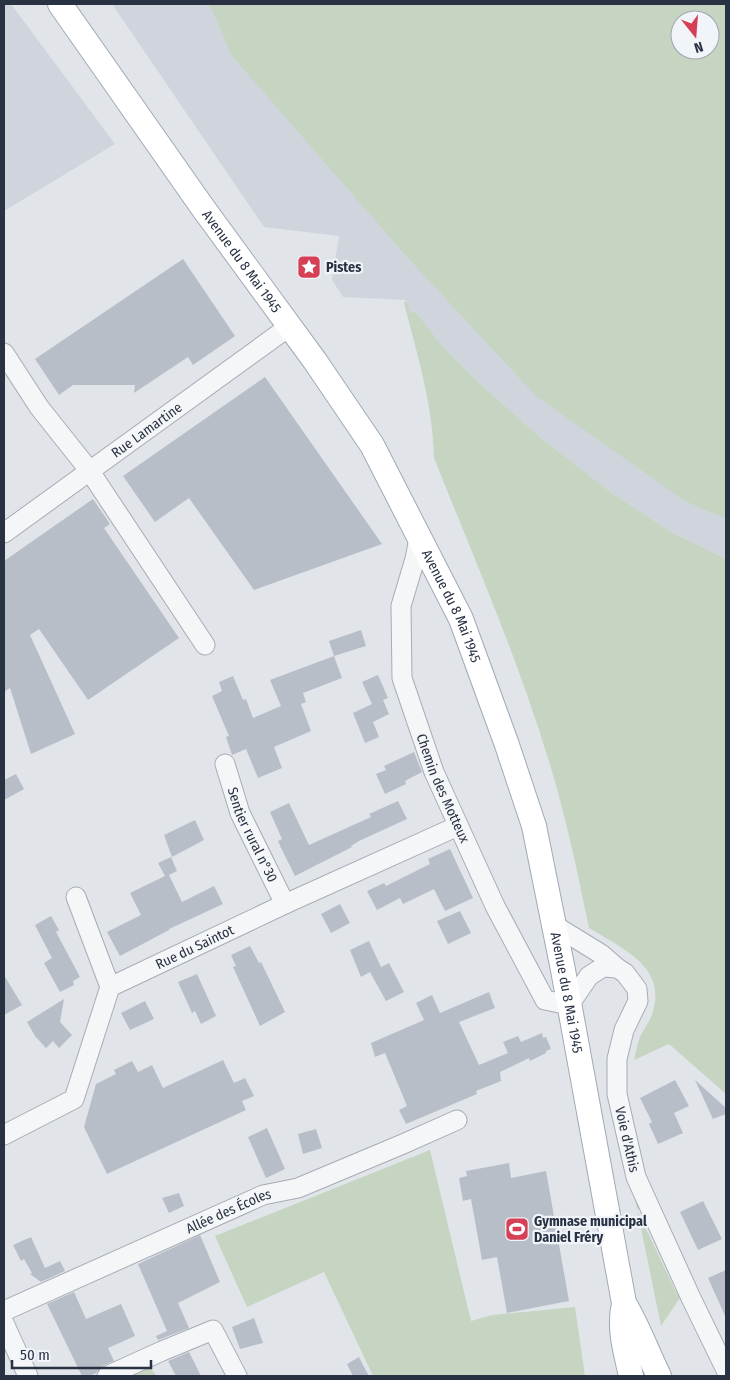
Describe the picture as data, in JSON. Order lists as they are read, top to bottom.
{
  "streets": {
    "main road": ["Avenue du 8 Mai 1945"],
    "street": [
      "Rue Lamartine",
      "Chemin des Motteux",
      "Sentier rural n°30",
      "Rue du Saintot",
      "Voie d'Athis",
      "Allée des Écoles"
    ]
  },
  "crossings": [
    ["Avenue du 8 Mai 1945", "Rue Lamartine"],
    ["Avenue du 8 Mai 1945", "Chemin des Motteux"],
    ["Avenue du 8 Mai 1945", "Voie d'Athis"],
    ["Chemin des Motteux", "Rue du Saintot"],
    ["Sentier rural n°30", "Rue du Saintot"]
  ],
  "places": {
    "place": ["Pistes"],
    "sports": ["Gymnase municipal Daniel Fréry"]
  },
  "scale_bar": "50 m",
  "north": "bottom"
}
